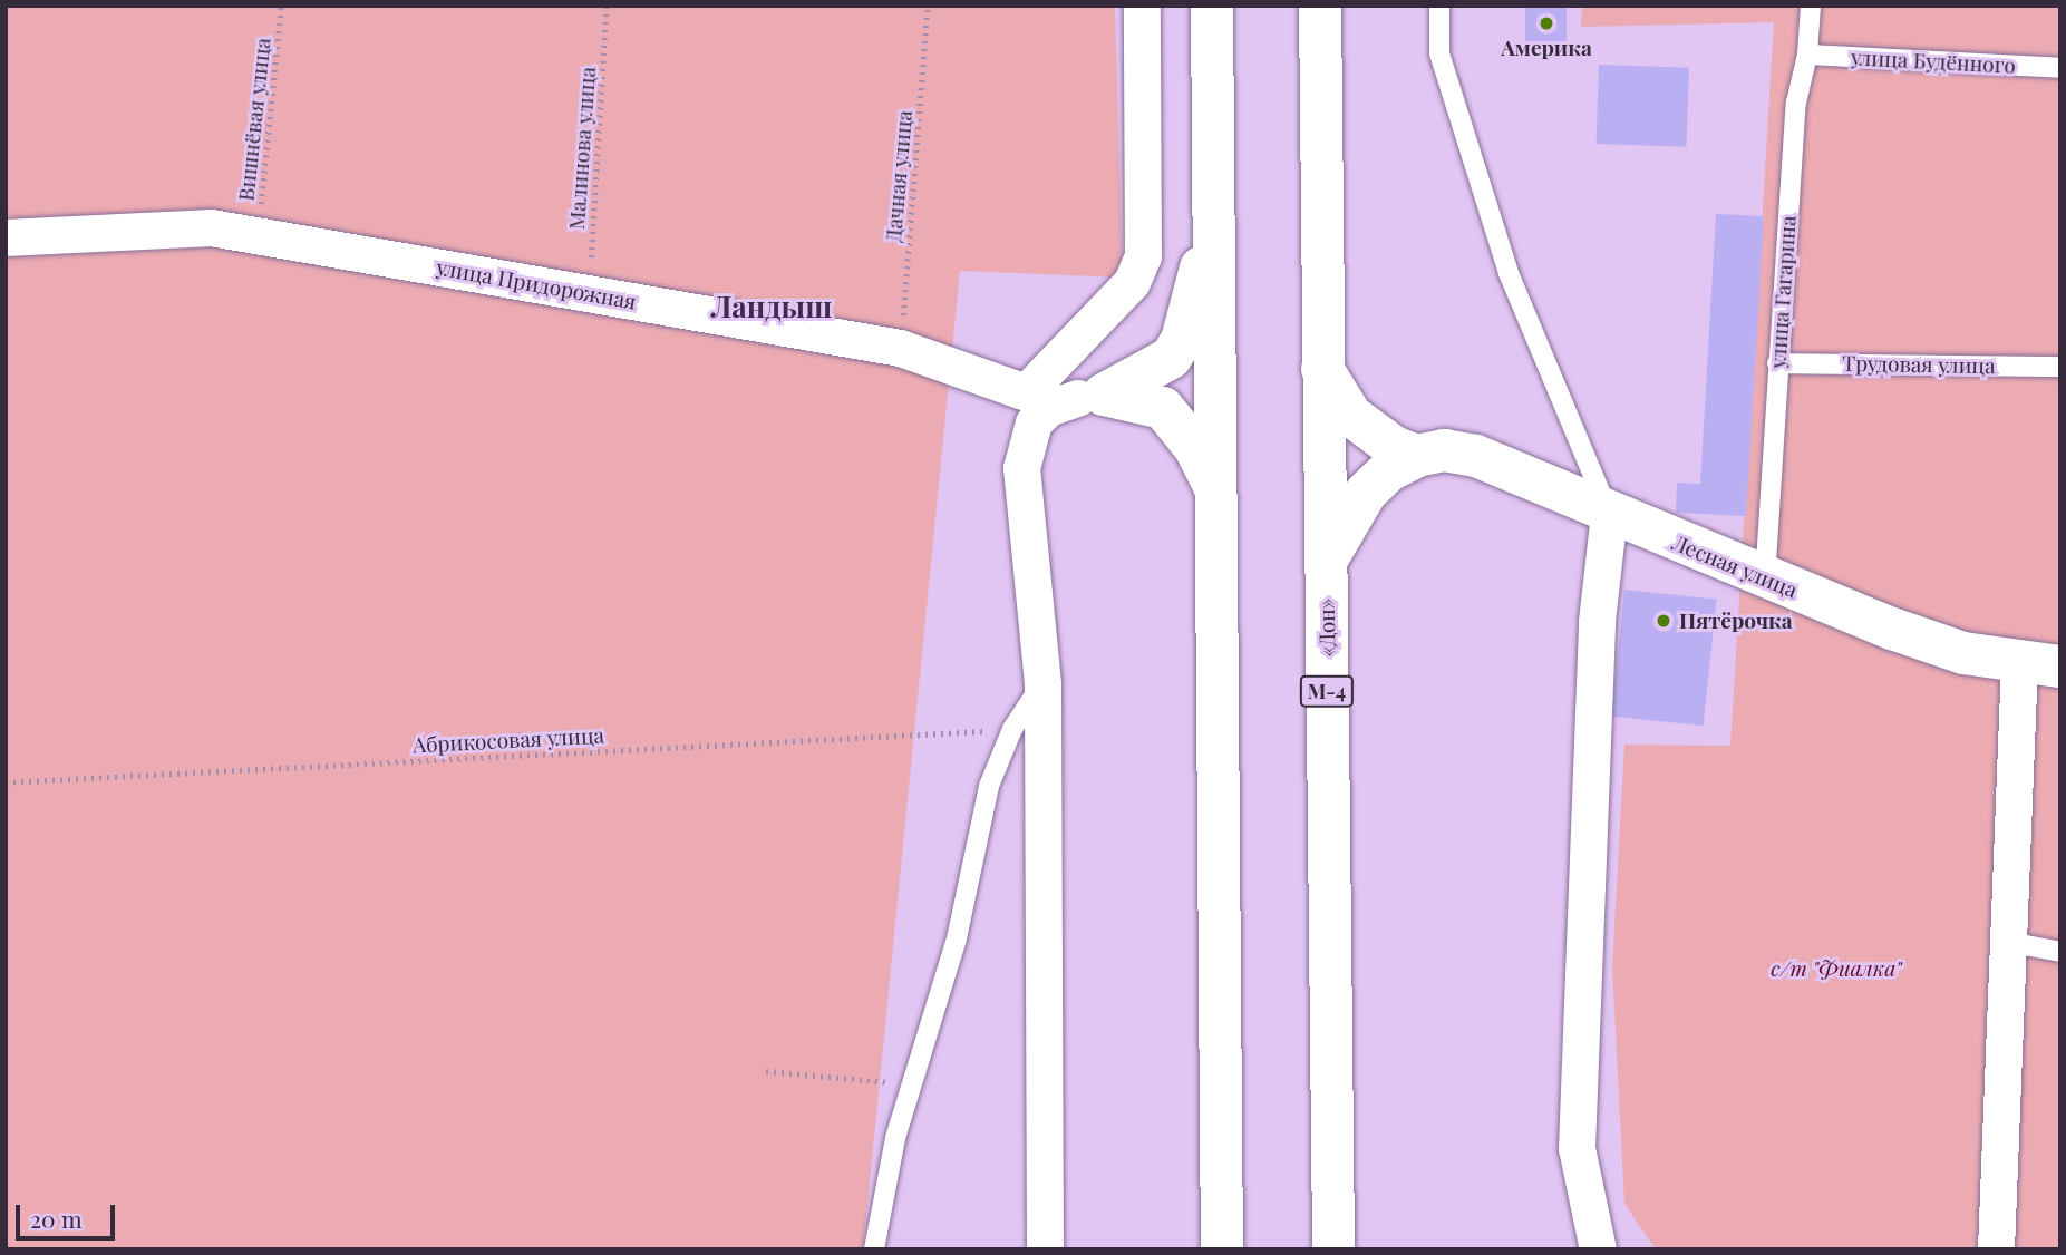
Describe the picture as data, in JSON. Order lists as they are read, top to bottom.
{
  "streets": {
    "main road": ["Лесная улица", "«Дон»", "М-4"],
    "street": ["улица Придорожная"],
    "lane": ["улица Будённого", "улица Гагарина", "Трудовая улица"],
    "path": [
      "Вишнёвая улица",
      "Малинова улица",
      "Дачная улица",
      "Абрикосовая улица"
    ]
  },
  "crossings": [
    ["улица Будённого", "улица Гагарина"],
    ["Вишнёвая улица", "улица Придорожная"],
    ["Малинова улица", "улица Придорожная"],
    ["Дачная улица", "улица Придорожная"],
    ["улица Гагарина", "Трудовая улица"],
    ["улица Гагарина", "Лесная улица"]
  ],
  "districts": ["Ландыш"],
  "parks": ["с/т \"Фиалка\""],
  "places": ["Америка", "Пятёрочка"],
  "scale_bar": "20 m"
}
